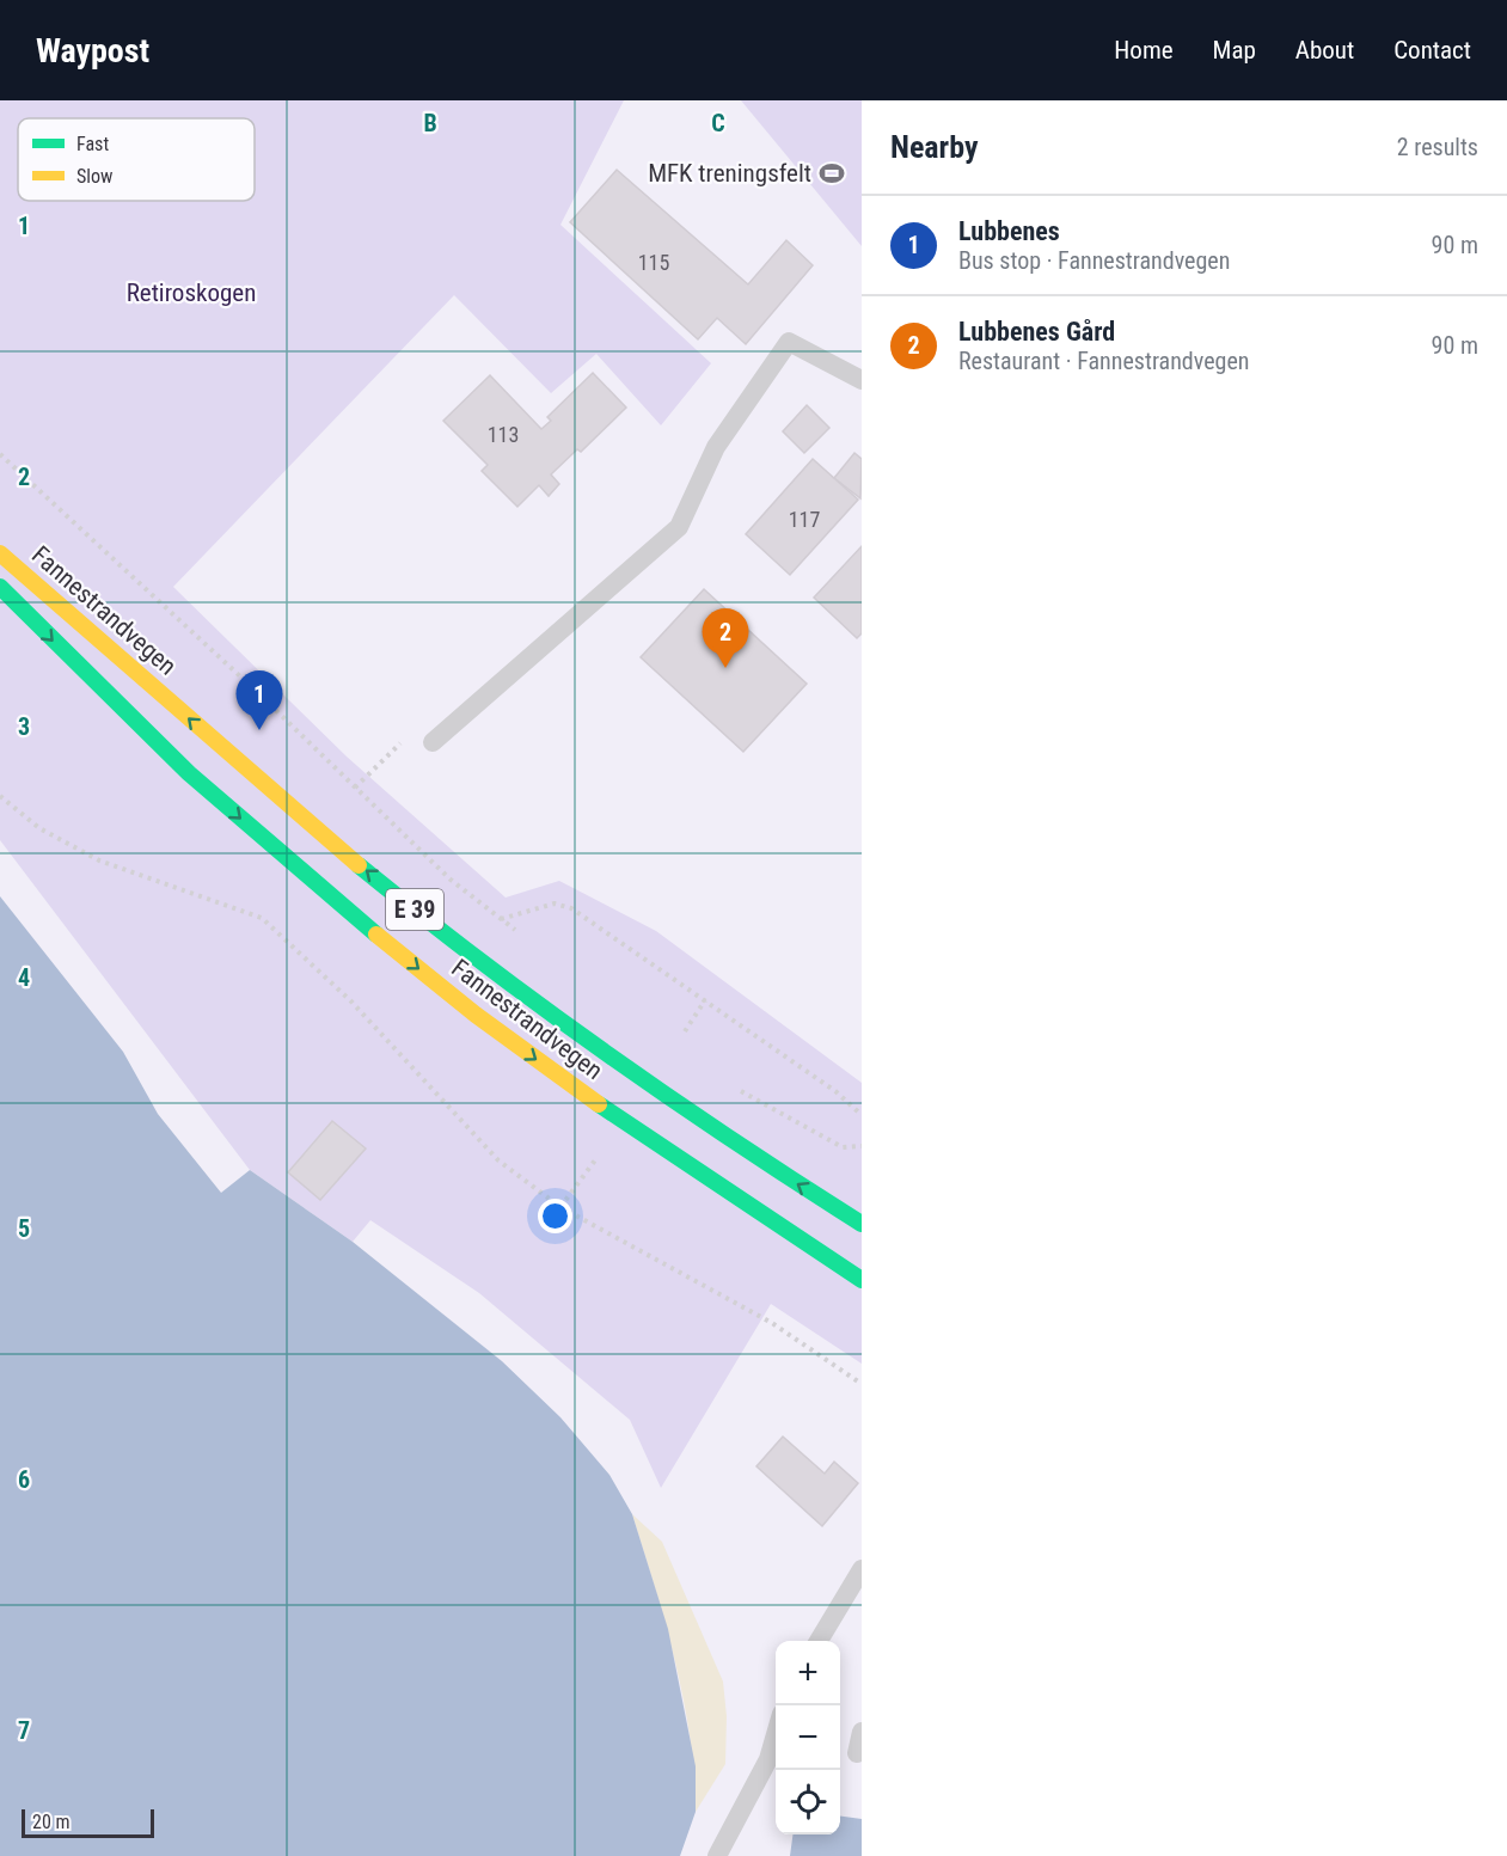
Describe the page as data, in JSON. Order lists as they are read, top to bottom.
{
  "streets": {
    "highway": ["Fannestrandvegen", "E 39"]
  },
  "parks": ["Retiroskogen"],
  "places": {
    "sports": ["MFK treningsfelt"]
  },
  "house_numbers": ["115", "113", "117"],
  "legend": ["Fast", "Slow"],
  "scale_bar": "20 m",
  "page": {
    "header": "Waypost",
    "nav": [
      "Home",
      "Map",
      "About",
      "Contact"
    ],
    "heading": ["Nearby", "2 results"],
    "list": [
      {
        "mark": "1",
        "name": "Lubbenes",
        "note": "Bus stop · Fannestrandvegen",
        "value": "90 m"
      },
      {
        "mark": "2",
        "name": "Lubbenes Gård",
        "note": "Restaurant · Fannestrandvegen",
        "value": "90 m"
      }
    ],
    "pins": ["2", "1"],
    "map_buttons": ["+", "−"],
    "scale": "20 m"
  },
  "grid": {
    "columns": ["B", "C"],
    "rows": [
      "1",
      "2",
      "3",
      "4",
      "5",
      "6",
      "7"
    ]
  }
}
